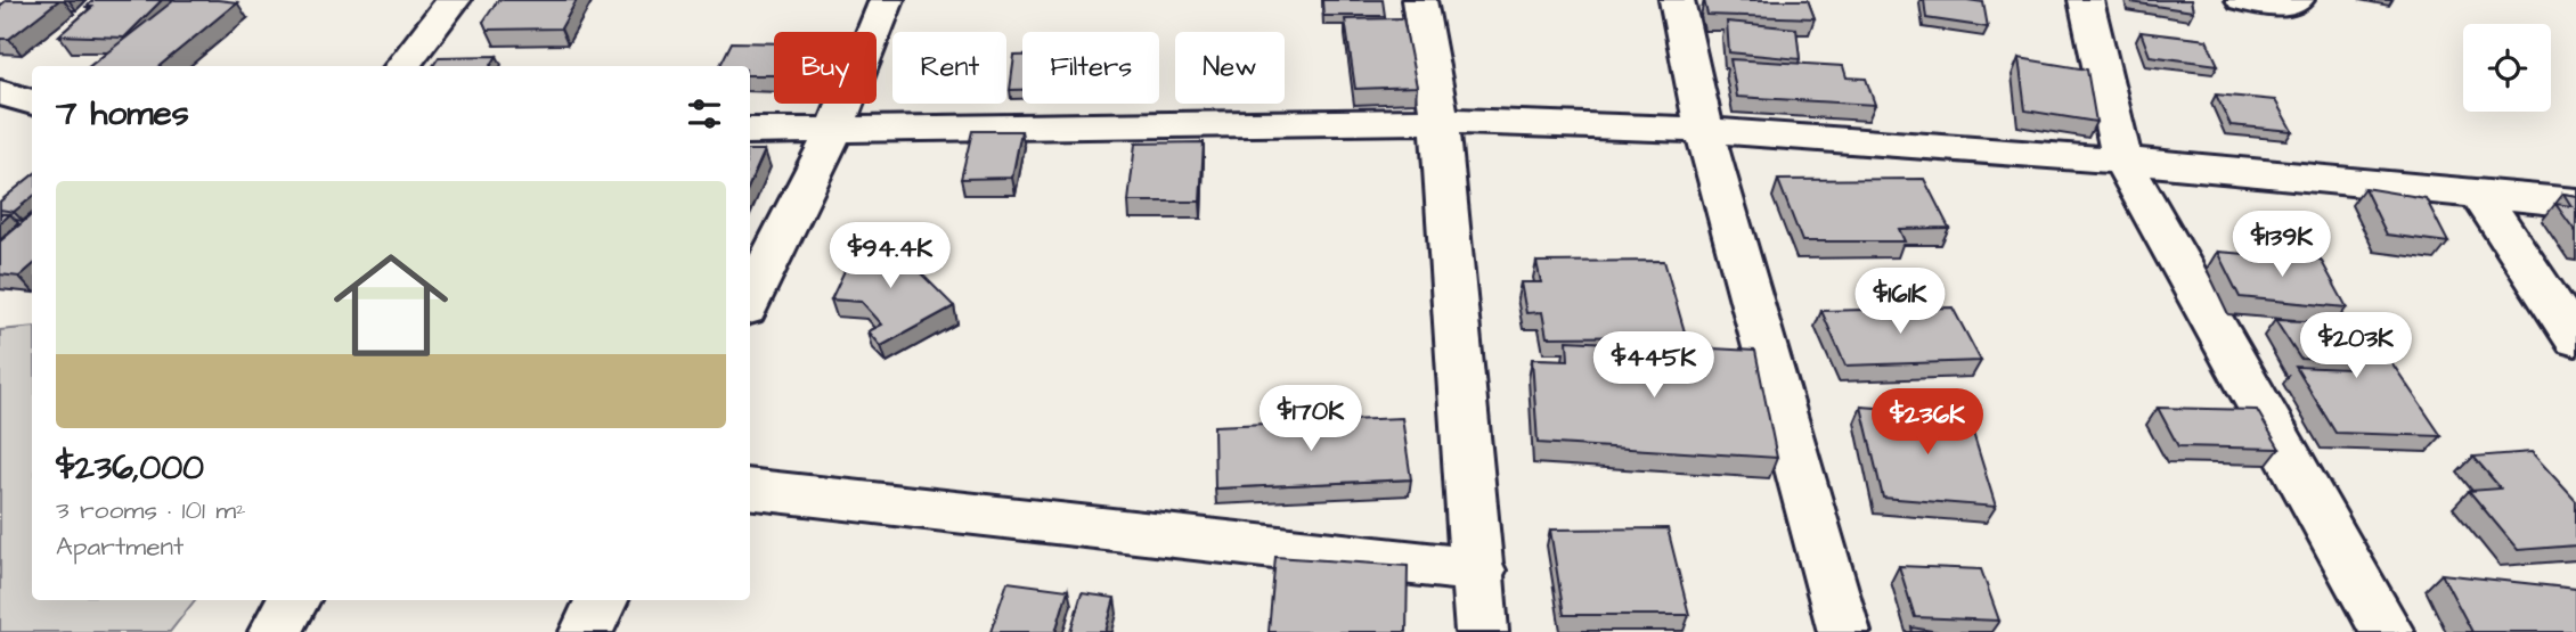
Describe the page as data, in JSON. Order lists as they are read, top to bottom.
{
  "page": {
    "chip": [
      "Buy",
      "Rent",
      "Filters",
      "New"
    ],
    "heading": "7 homes",
    "list": [
      {
        "name": "$236,000",
        "note": "3 rooms · 101 m² · Apartment"
      }
    ],
    "price": [
      "$139K",
      "$94.4K",
      "$161K",
      "$203K",
      "$445K",
      "$170K",
      "$236K"
    ]
  }
}
